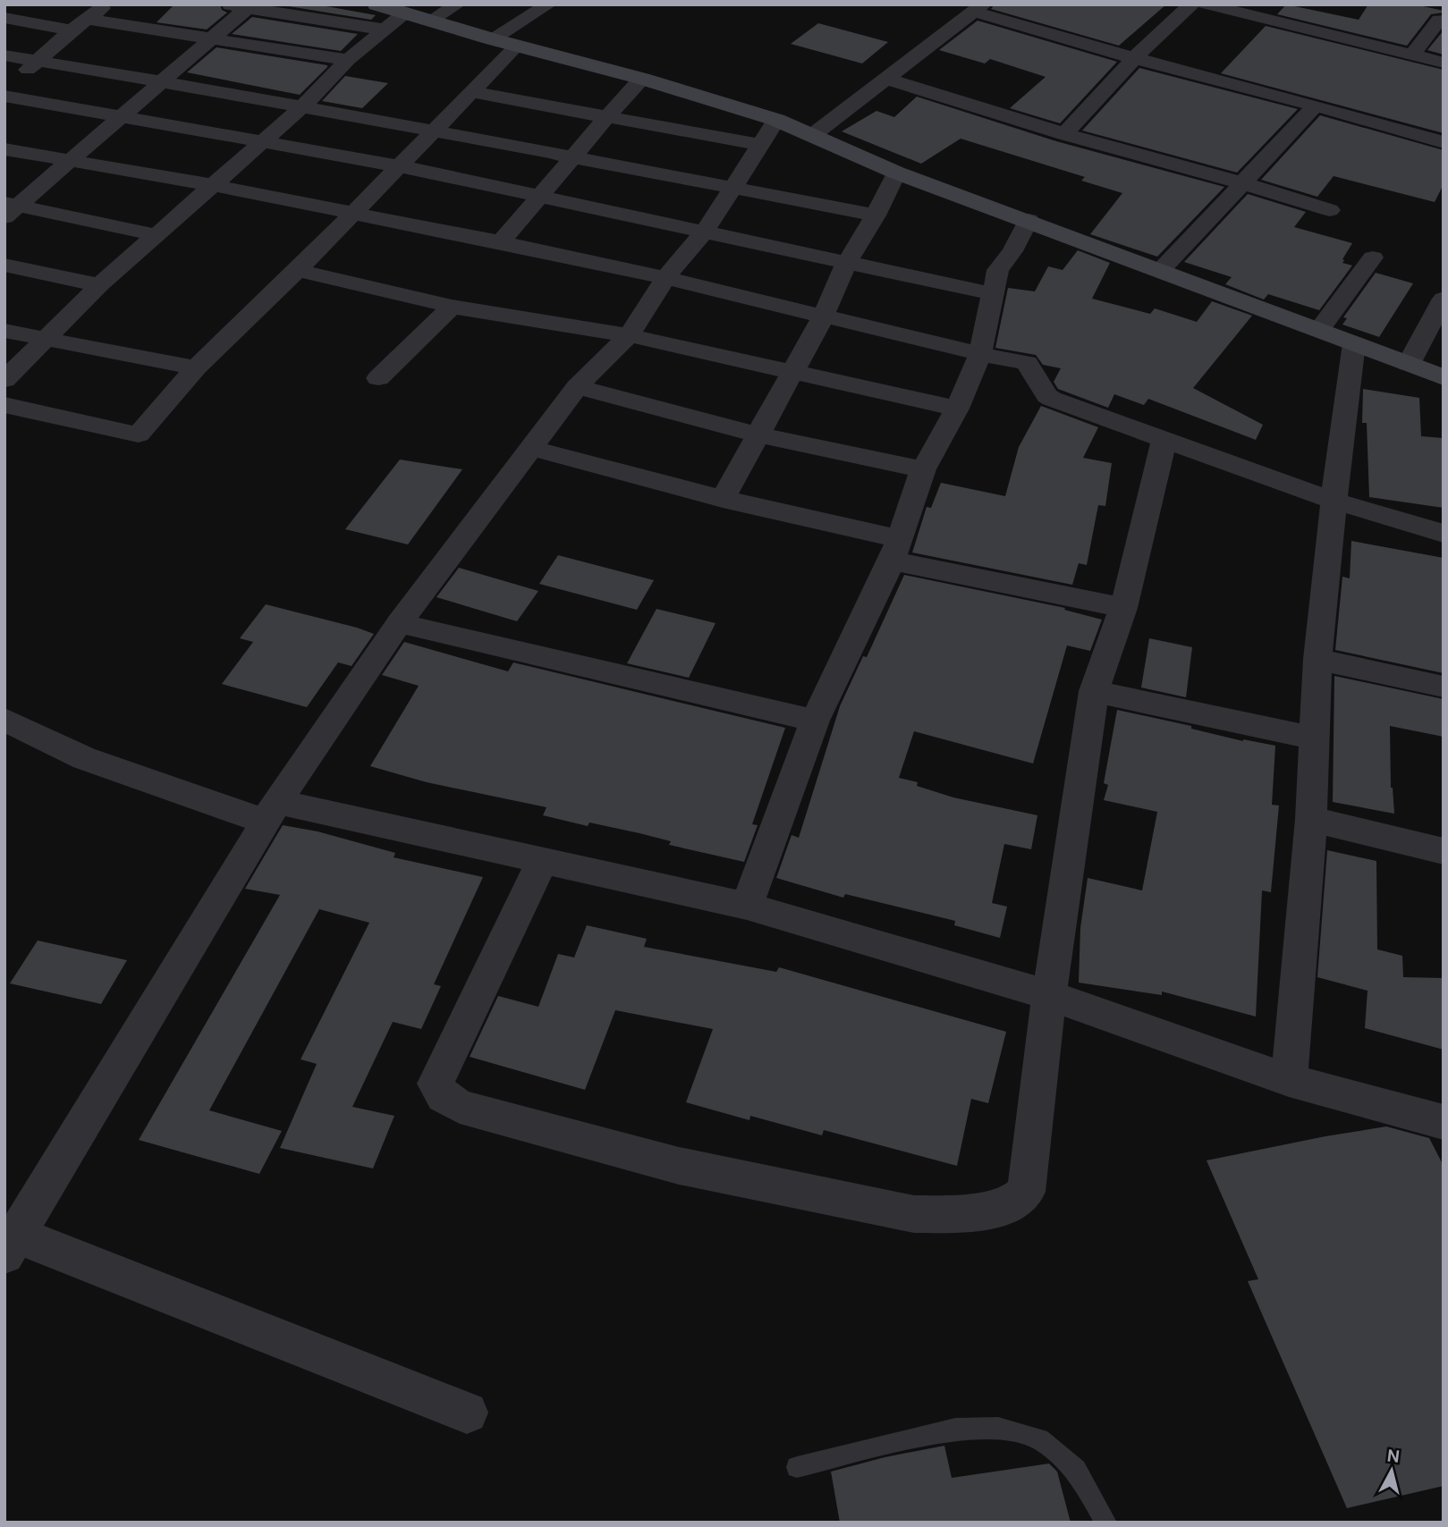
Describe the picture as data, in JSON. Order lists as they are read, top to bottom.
{
  "north": "top"
}
